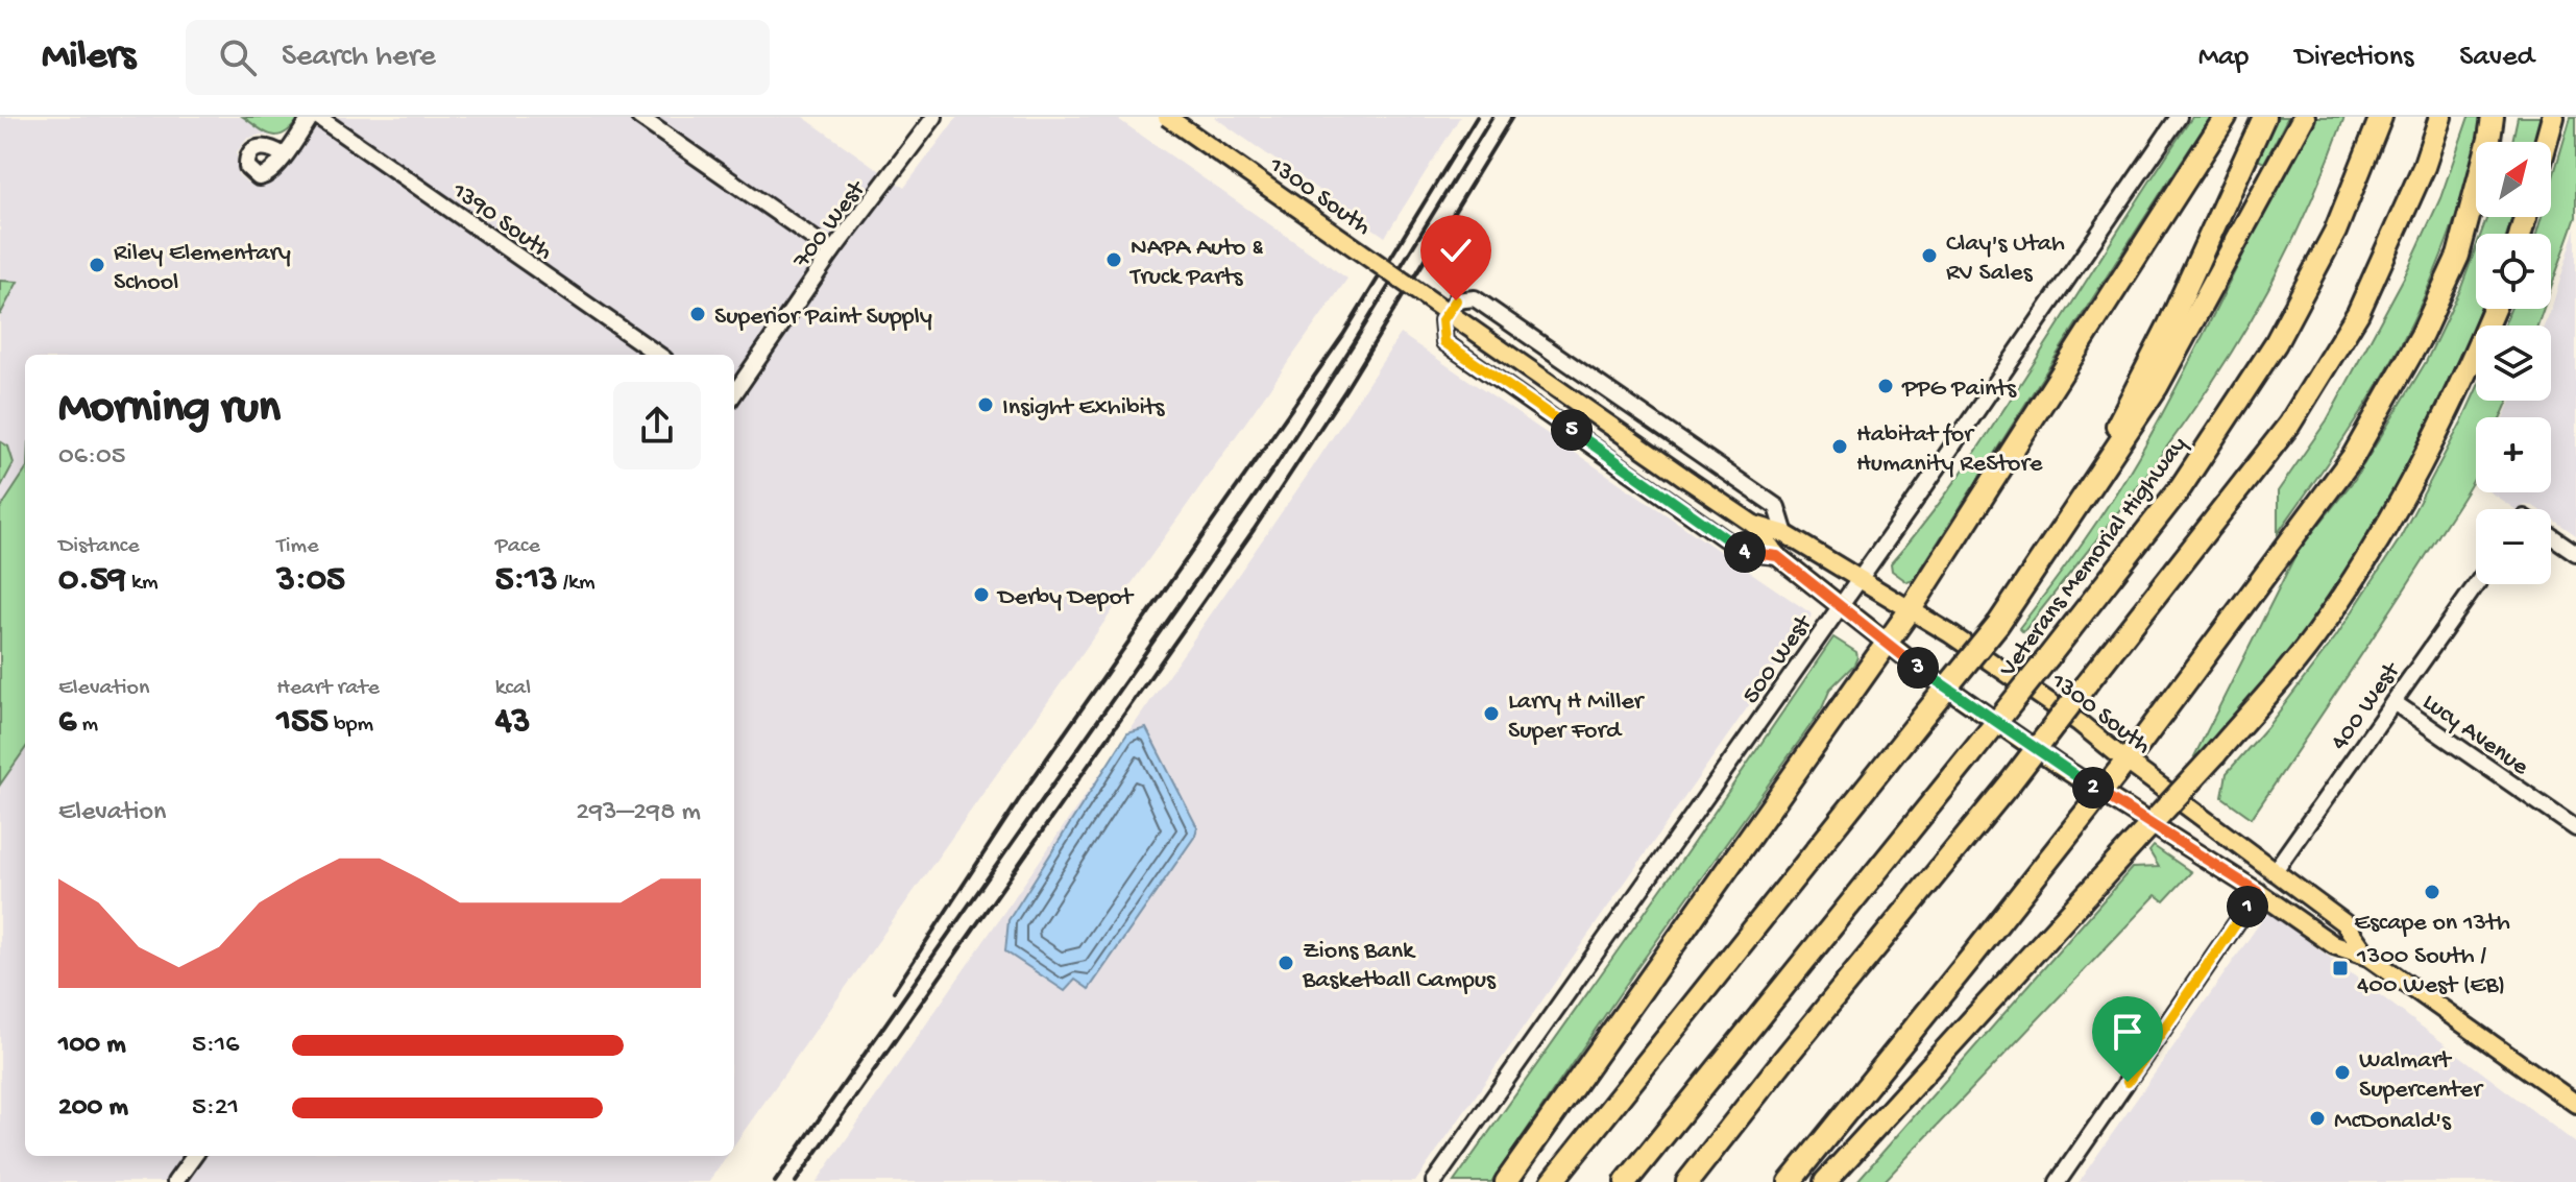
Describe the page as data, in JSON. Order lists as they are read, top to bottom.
{
  "streets": {
    "highway": ["Veterans Memorial Highway"],
    "main road": ["1300 South"],
    "street": [
      "1390 South",
      "700 West",
      "500 West",
      "400 West",
      "Lucy Avenue"
    ]
  },
  "crossings": [
    ["1300 South", "500 West"],
    ["1300 South", "400 West"],
    ["400 West", "Lucy Avenue"]
  ],
  "places": {
    "other": [
      "Clay's Utah RV Sales",
      "NAPA Auto & Truck Parts",
      "Riley Elementary School",
      "Superior Paint Supply",
      "PPG Paints",
      "Insight Exhibits",
      "Habitat for Humanity ReStore",
      "Derby Depot",
      "Larry H Miller Super Ford",
      "Escape on 13th",
      "Zions Bank Basketball Campus",
      "Walmart Supercenter",
      "McDonald's"
    ],
    "transit": ["1300 South / 400 West (EB)"]
  },
  "north": "top right",
  "page": {
    "header": "Milers",
    "search": "Search here",
    "nav": ["Map", "Directions", "Saved"],
    "map_buttons": ["+", "−"],
    "heading": ["Morning run", "06:05"],
    "pins": [
      "5",
      "4",
      "3",
      "2",
      "1"
    ],
    "stats": [
      ["Distance", "0.59 km"],
      ["Time", "3:05"],
      ["Pace", "5:13 /km"],
      ["Elevation", "6 m"],
      ["Heart rate", "155 bpm"],
      ["kcal", "43"]
    ],
    "chart": ["Elevation", "293–298 m"],
    "list": [
      {
        "name": "100 m",
        "note": "5:16"
      },
      {
        "name": "200 m",
        "note": "5:21"
      }
    ]
  }
}
